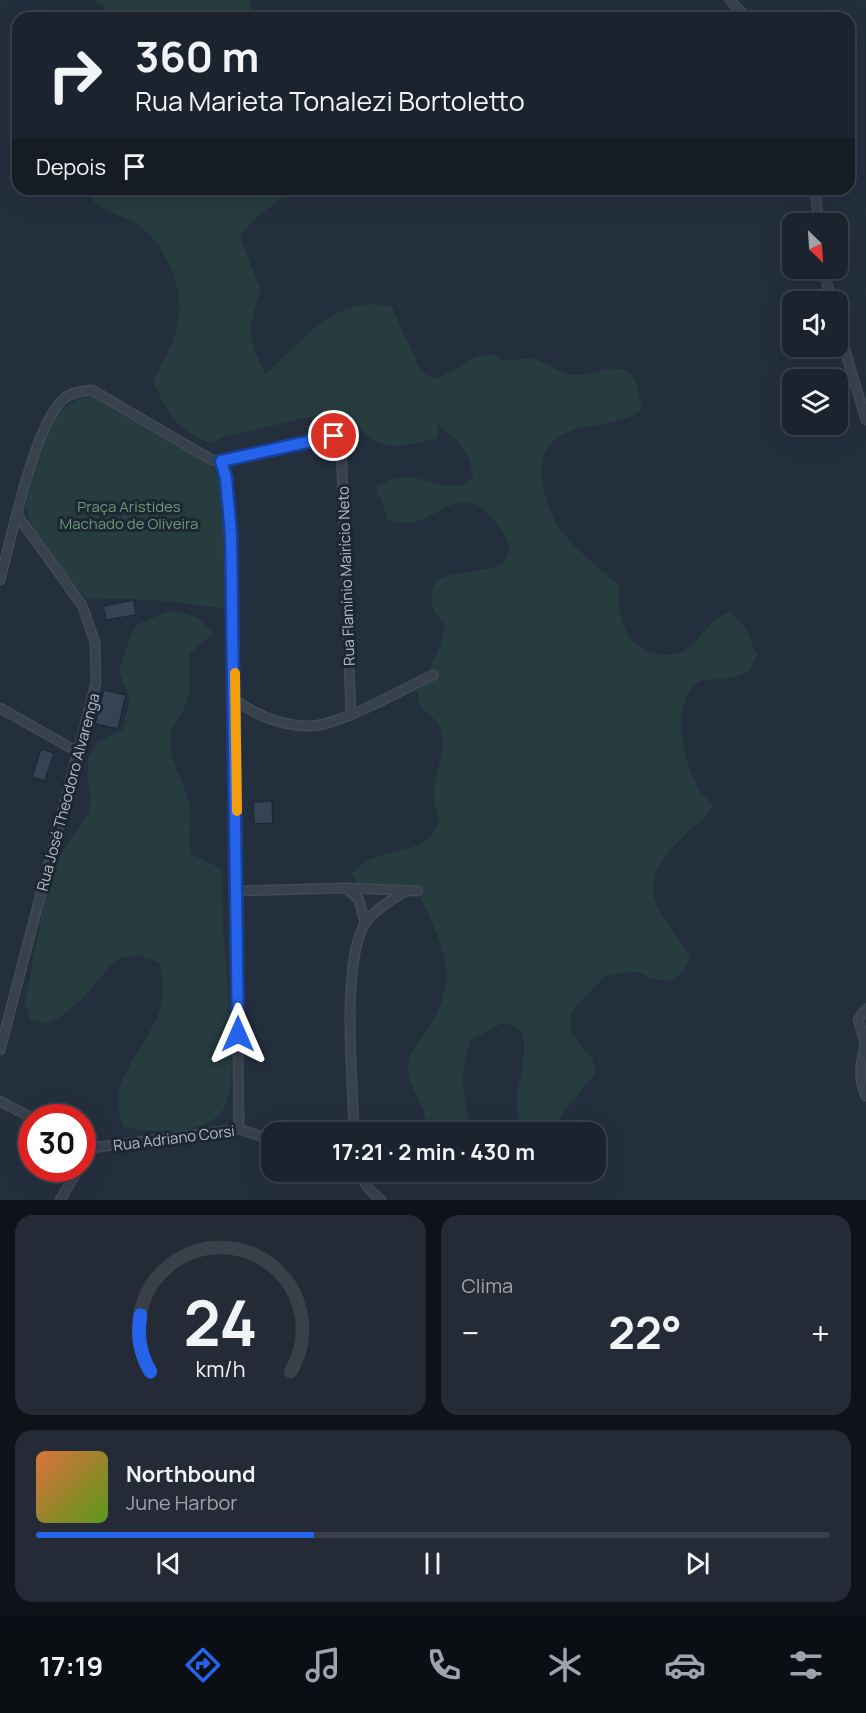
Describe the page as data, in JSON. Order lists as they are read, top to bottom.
{
  "streets": {
    "street": ["Rua Flamínio Mairício Neto", "Rua José Theodoro Alvarenga", "Rua Adriano Corsi"]
  },
  "parks": ["Praça Aristides Machado de Oliveira"],
  "north": "bottom right",
  "page": {
    "turn": ["360 m", "Rua Marieta Tonalezi Bortoletto"],
    "then": "Depois",
    "limit": "30",
    "trip": "17:21 · 2 min · 430 m",
    "tile": "Clima",
    "heat": ["−", "22°", "+"],
    "song": ["Northbound", "June Harbor"],
    "tabs": "17:19",
    "gauge": ["24", "km/h"]
  }
}
